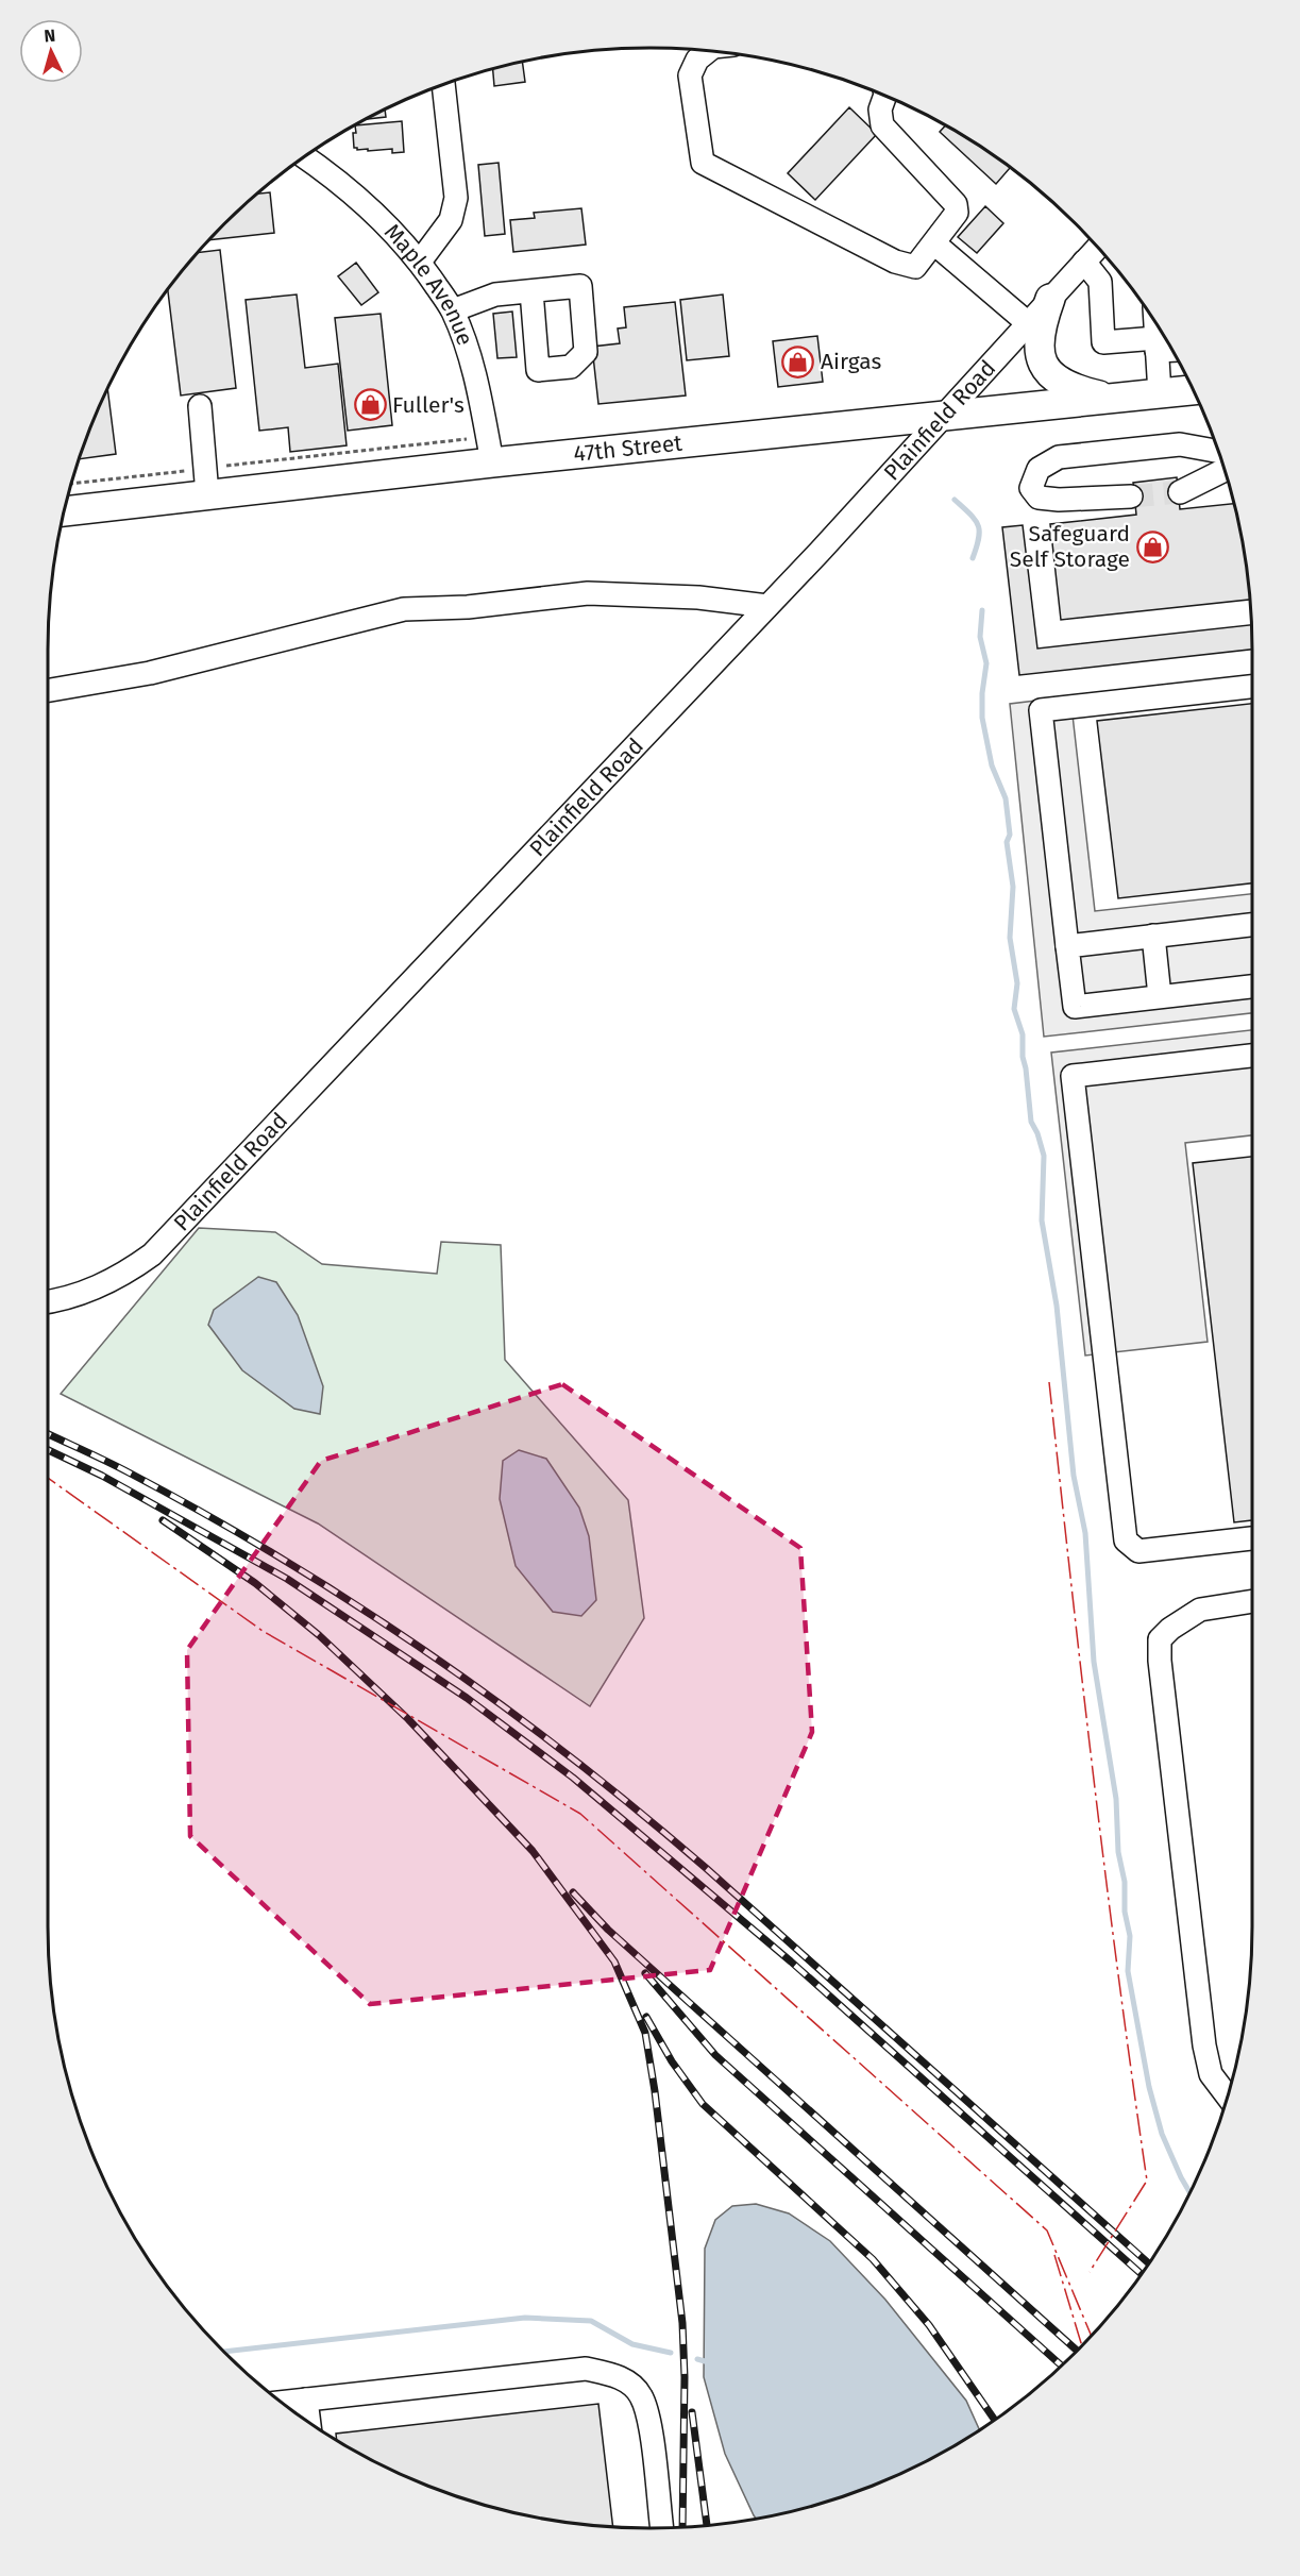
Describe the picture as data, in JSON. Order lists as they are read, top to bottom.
{
  "streets": {
    "main road": ["47th Street"],
    "street": ["Maple Avenue", "Plainfield Road"]
  },
  "crossings": [
    ["Maple Avenue", "47th Street"],
    ["Plainfield Road", "47th Street"]
  ],
  "places": {
    "shop": ["Airgas", "Fuller's", "Safeguard Self Storage"]
  },
  "north": "top"
}
